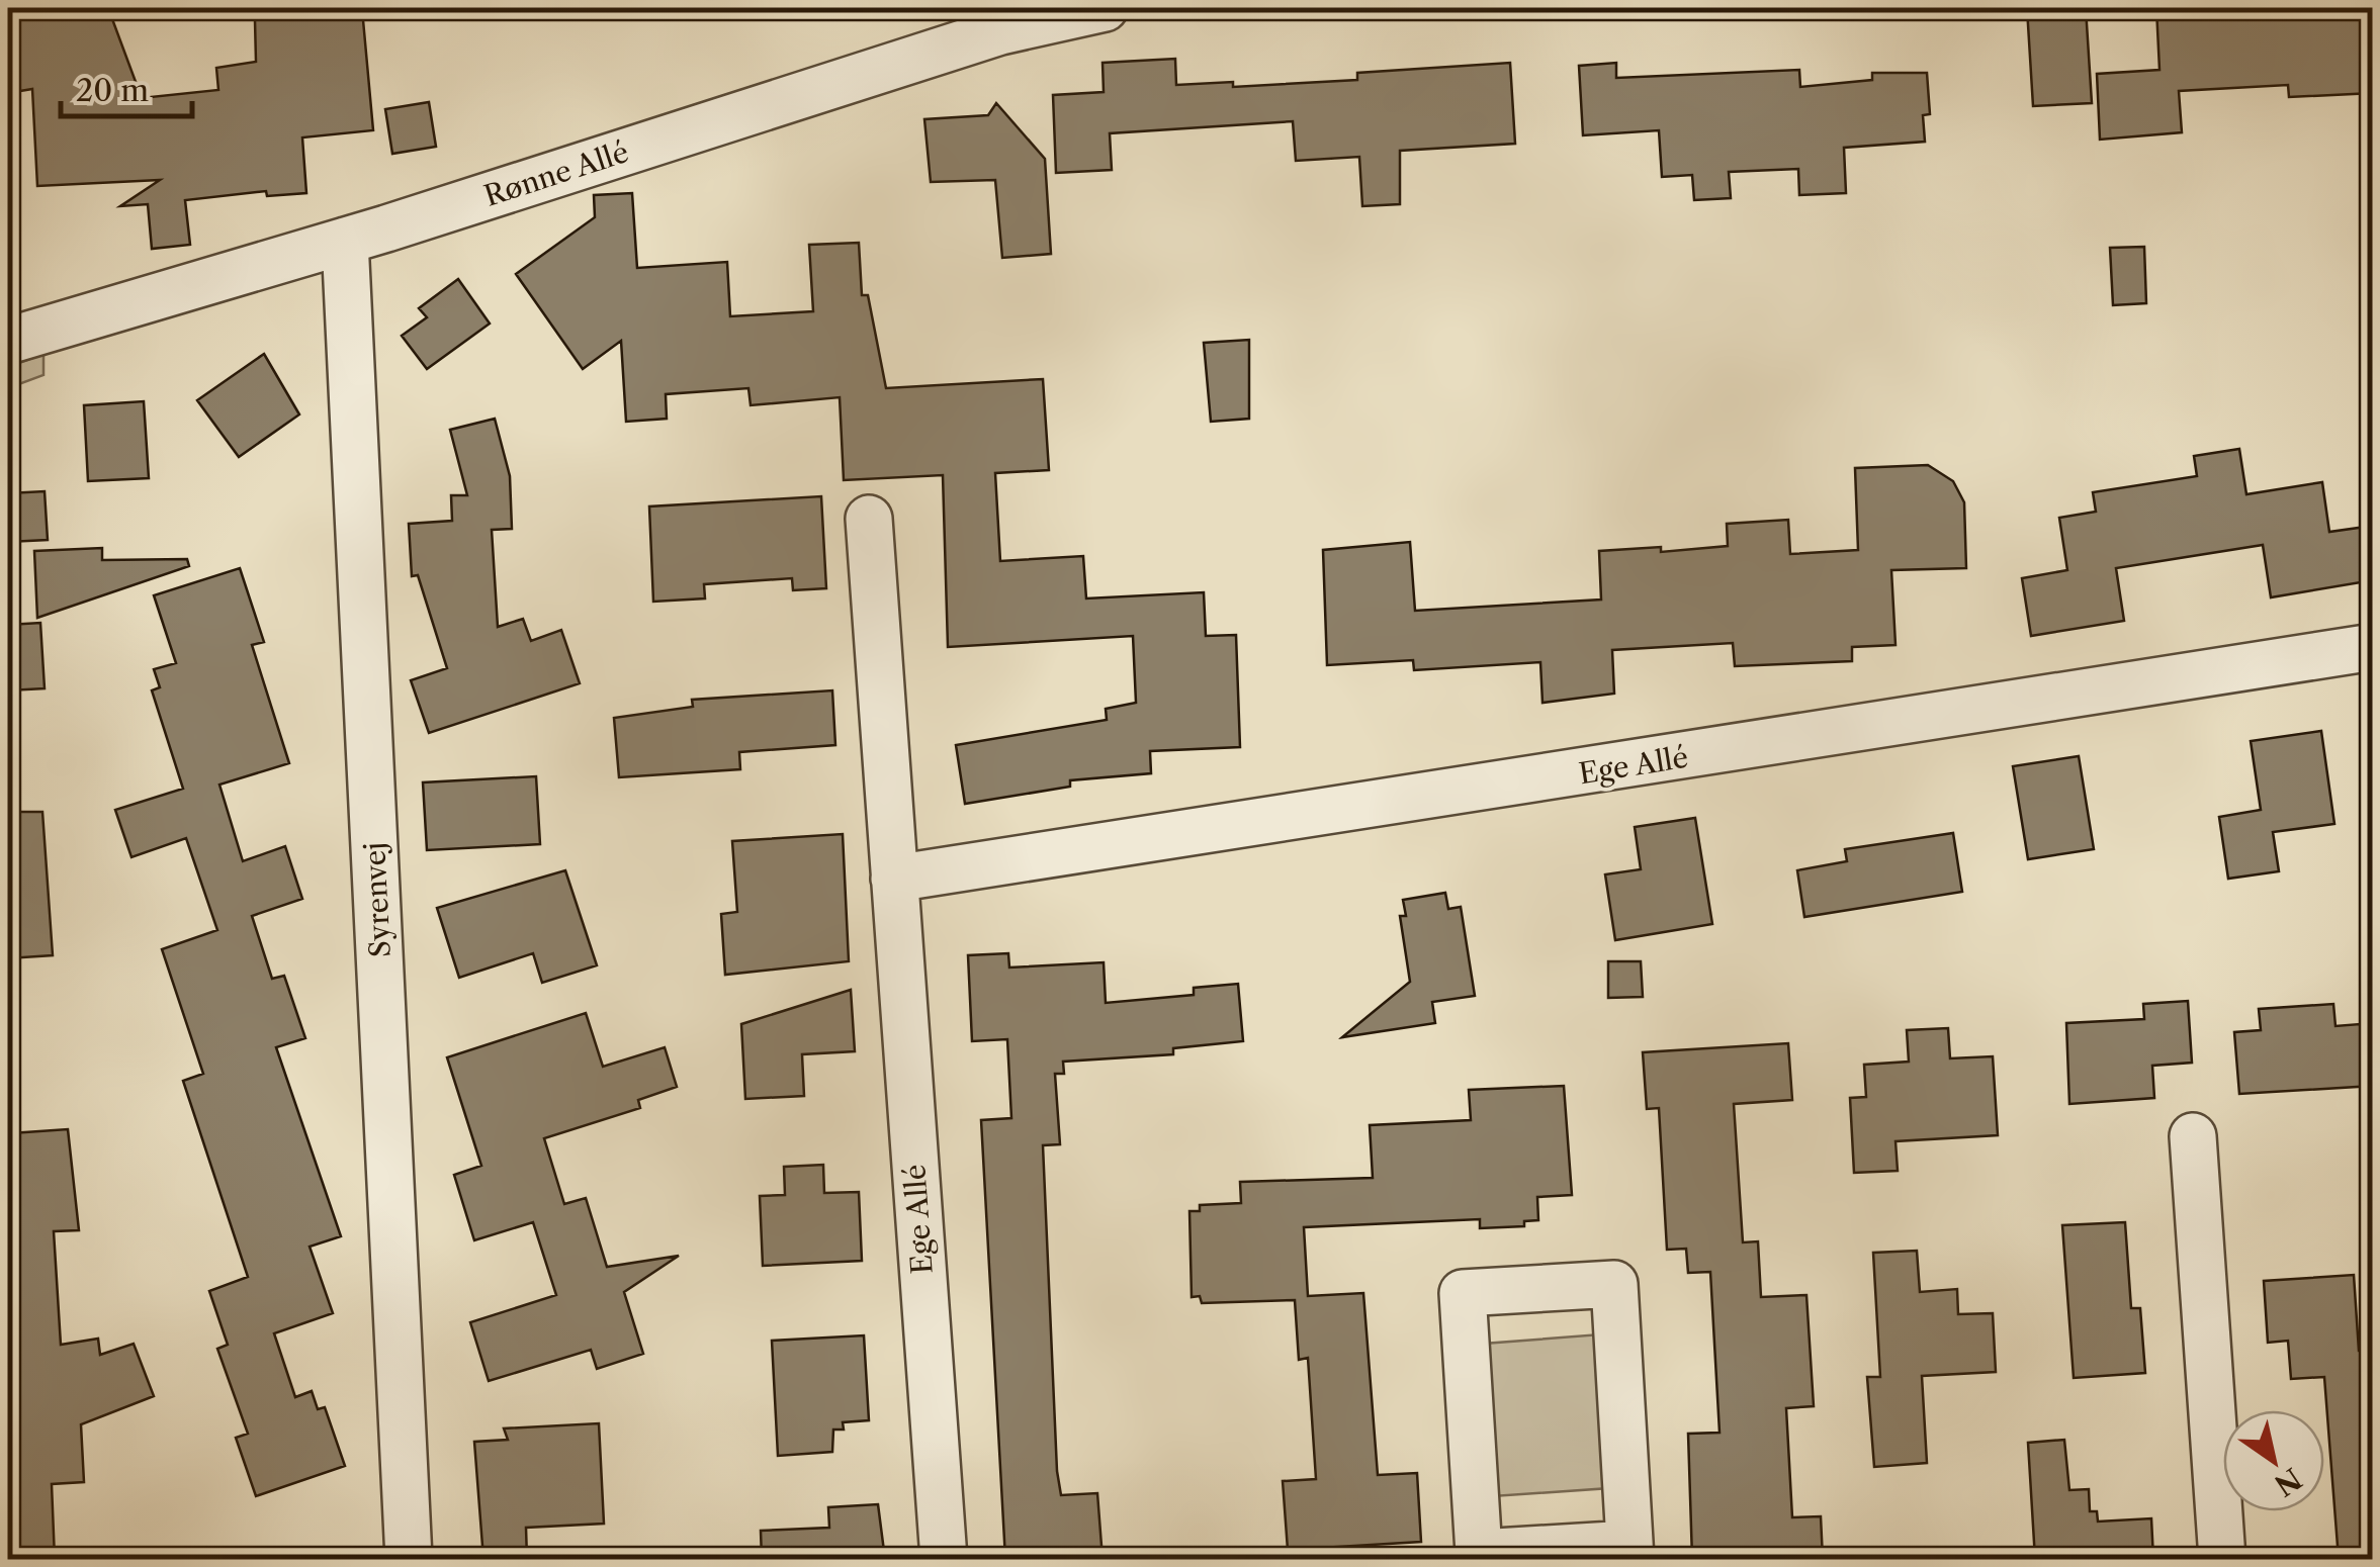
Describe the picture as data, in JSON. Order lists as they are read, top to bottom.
{
  "streets": {
    "street": ["Rønne Allé", "Ege Allé", "Syrenvej"]
  },
  "crossings": [
    ["Rønne Allé", "Syrenvej"]
  ],
  "scale_bar": "20 m",
  "north": "bottom right"
}
